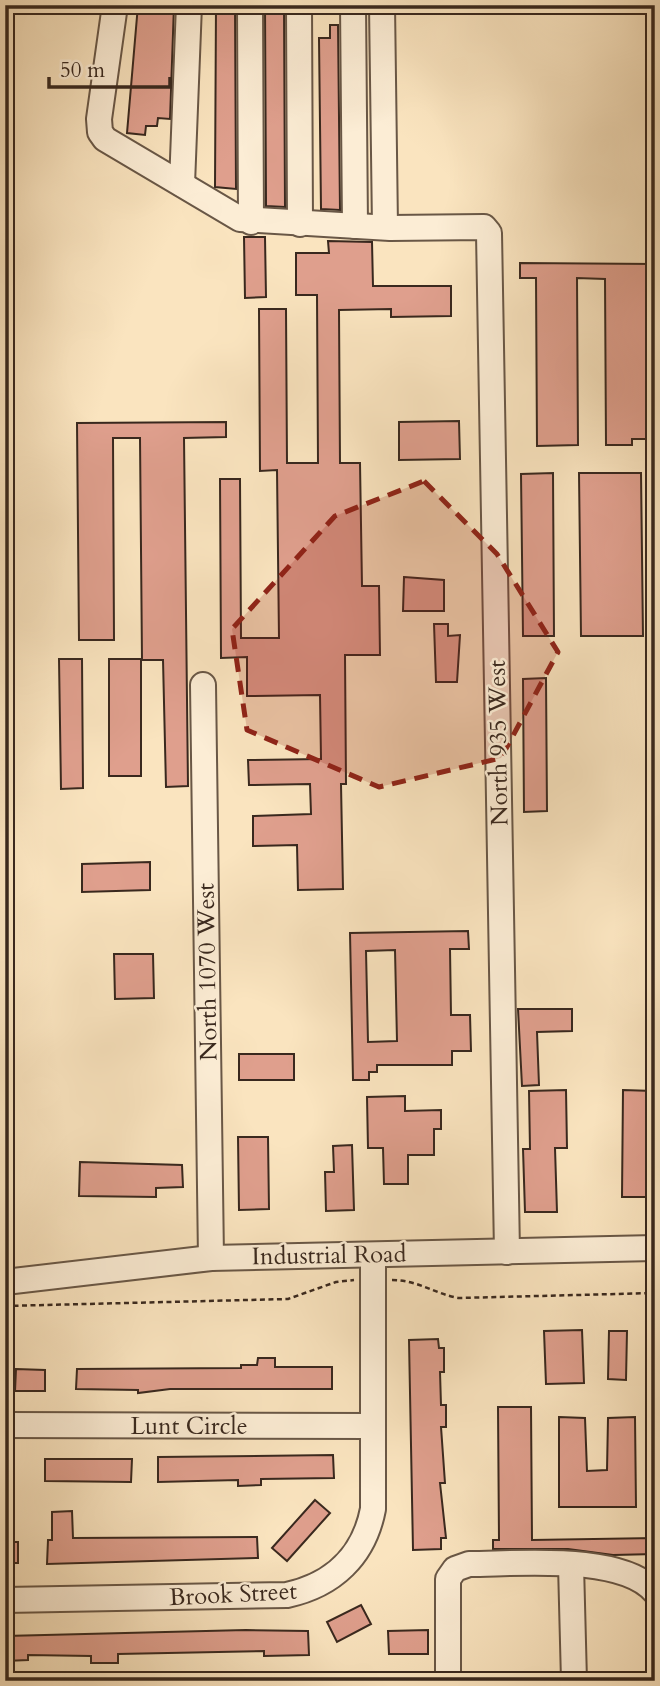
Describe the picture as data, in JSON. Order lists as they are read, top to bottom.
{
  "streets": {
    "street": [
      "North 935 West",
      "North 1070 West",
      "Industrial Road",
      "Lunt Circle",
      "Brook Street"
    ]
  },
  "crossings": [
    ["North 935 West", "Industrial Road"],
    ["North 1070 West", "Industrial Road"],
    ["Industrial Road", "Brook Street"],
    ["Lunt Circle", "Brook Street"]
  ],
  "scale_bar": "50 m"
}
